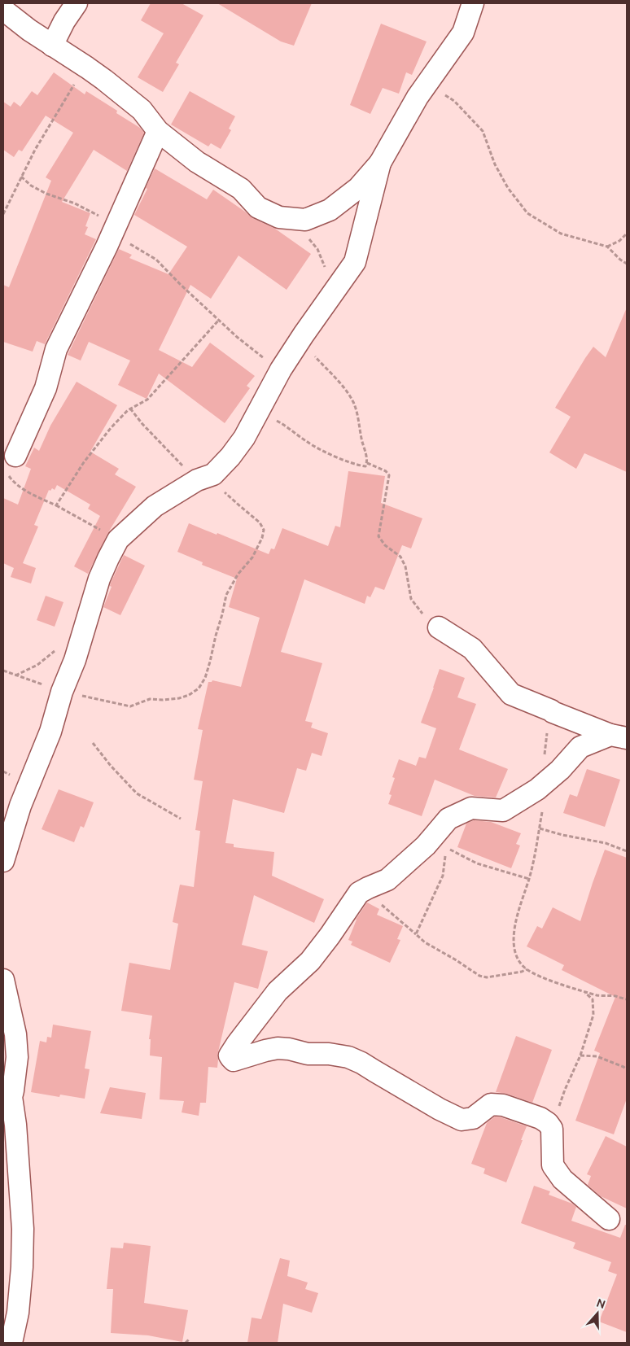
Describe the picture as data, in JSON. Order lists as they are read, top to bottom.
{
  "north": "top"
}
